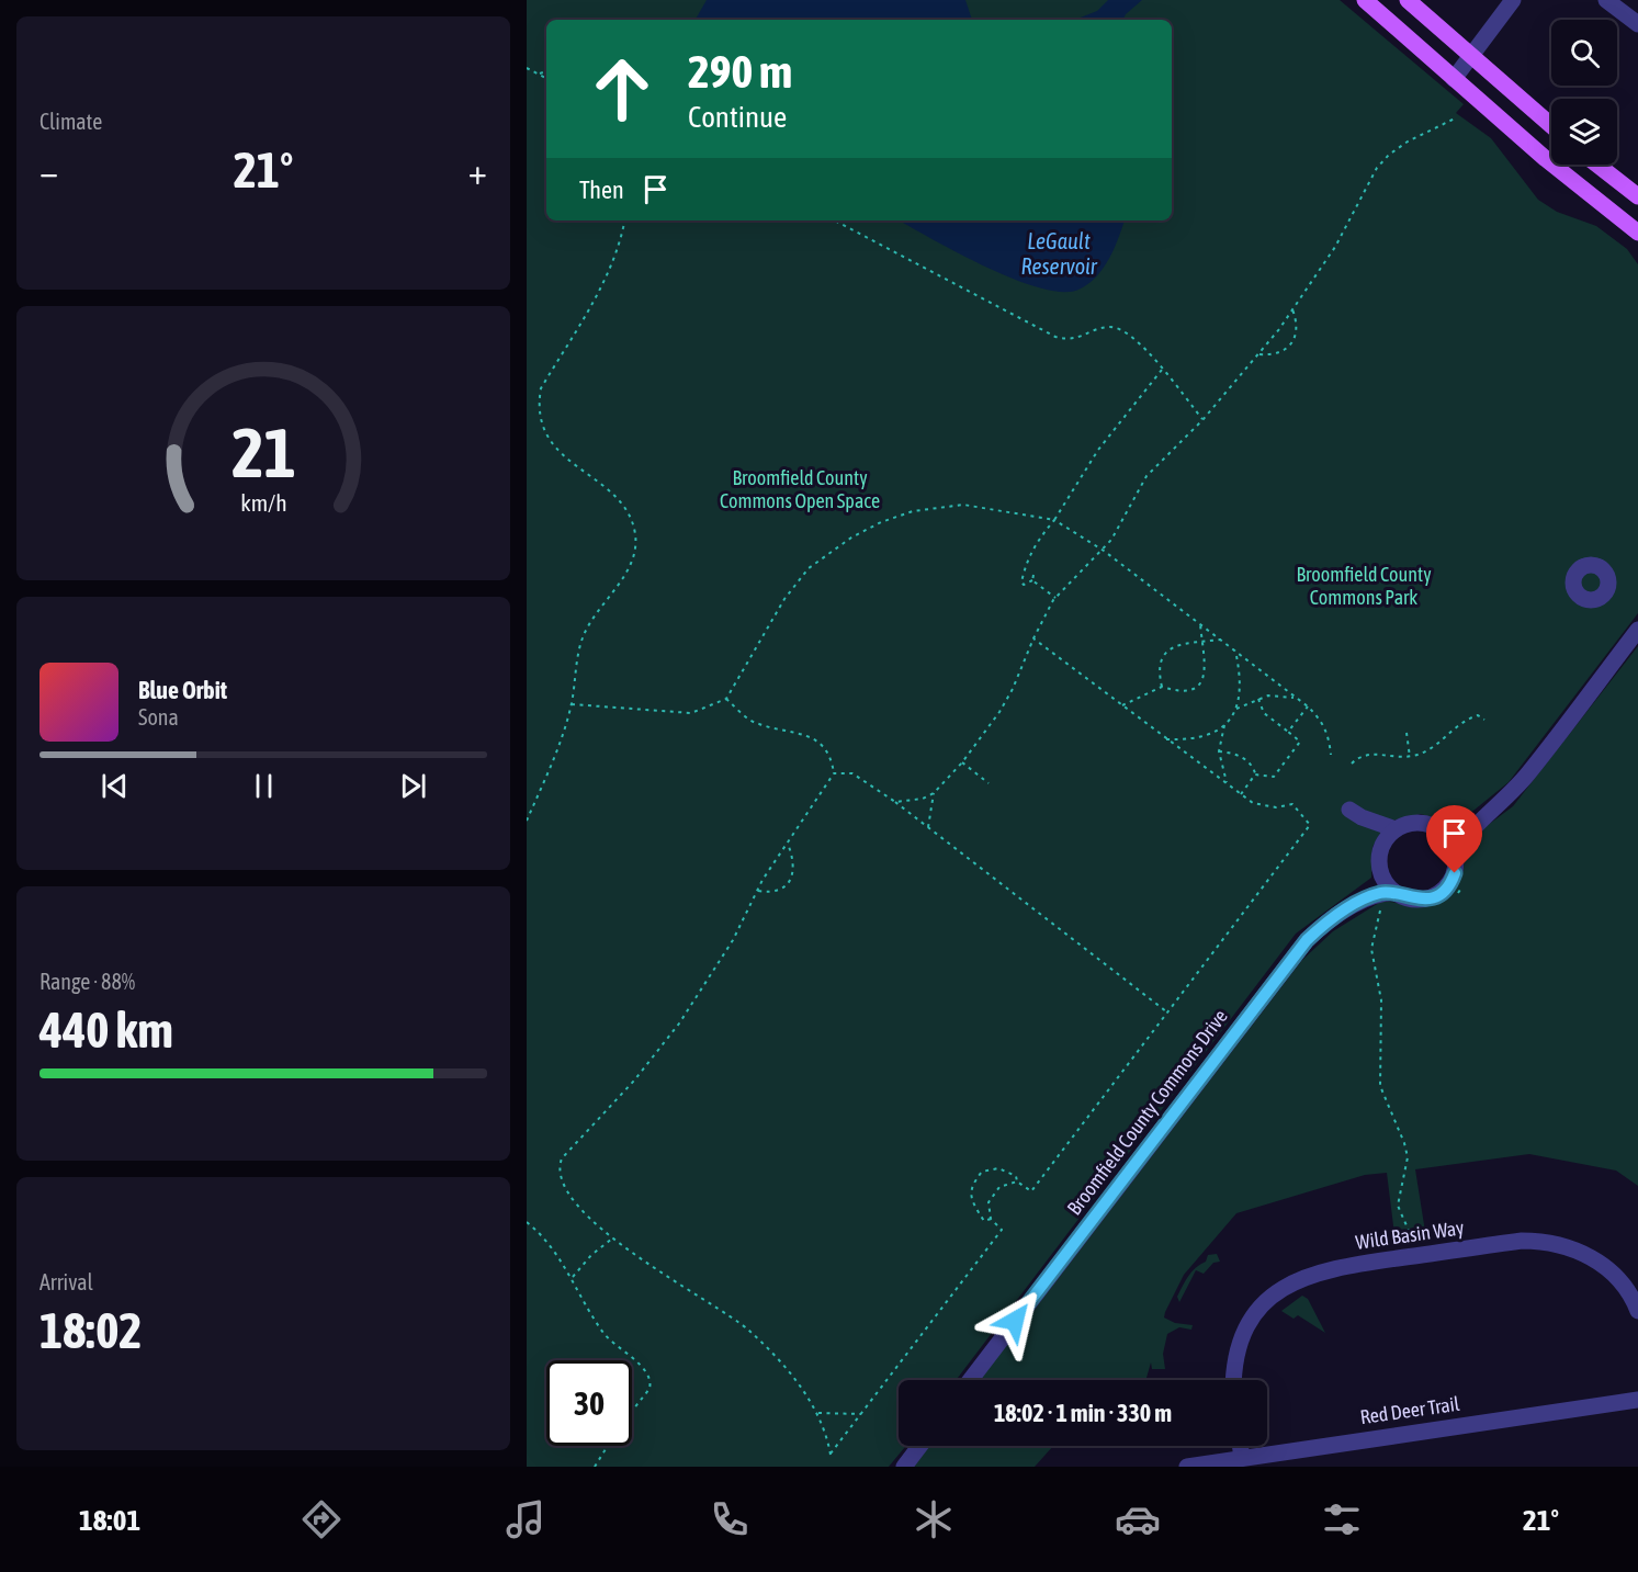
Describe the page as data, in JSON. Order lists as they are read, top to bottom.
{
  "streets": {
    "street": ["Broomfield County Commons Drive", "Wild Basin Way", "Red Deer Trail"]
  },
  "water": ["LeGault Reservoir"],
  "parks": ["Broomfield County Commons Open Space", "Broomfield County Commons Park"],
  "page": {
    "tile": [
      "Climate",
      ["Range · 88%", "440 km"],
      ["Arrival", "18:02"]
    ],
    "turn": ["290 m", "Continue"],
    "heat": ["−", "21°", "+"],
    "then": "Then",
    "song": ["Blue Orbit", "Sona"],
    "limit": "30",
    "trip": "18:02 · 1 min · 330 m",
    "tabs": ["18:01", "21°"],
    "gauge": ["21", "km/h"]
  }
}
